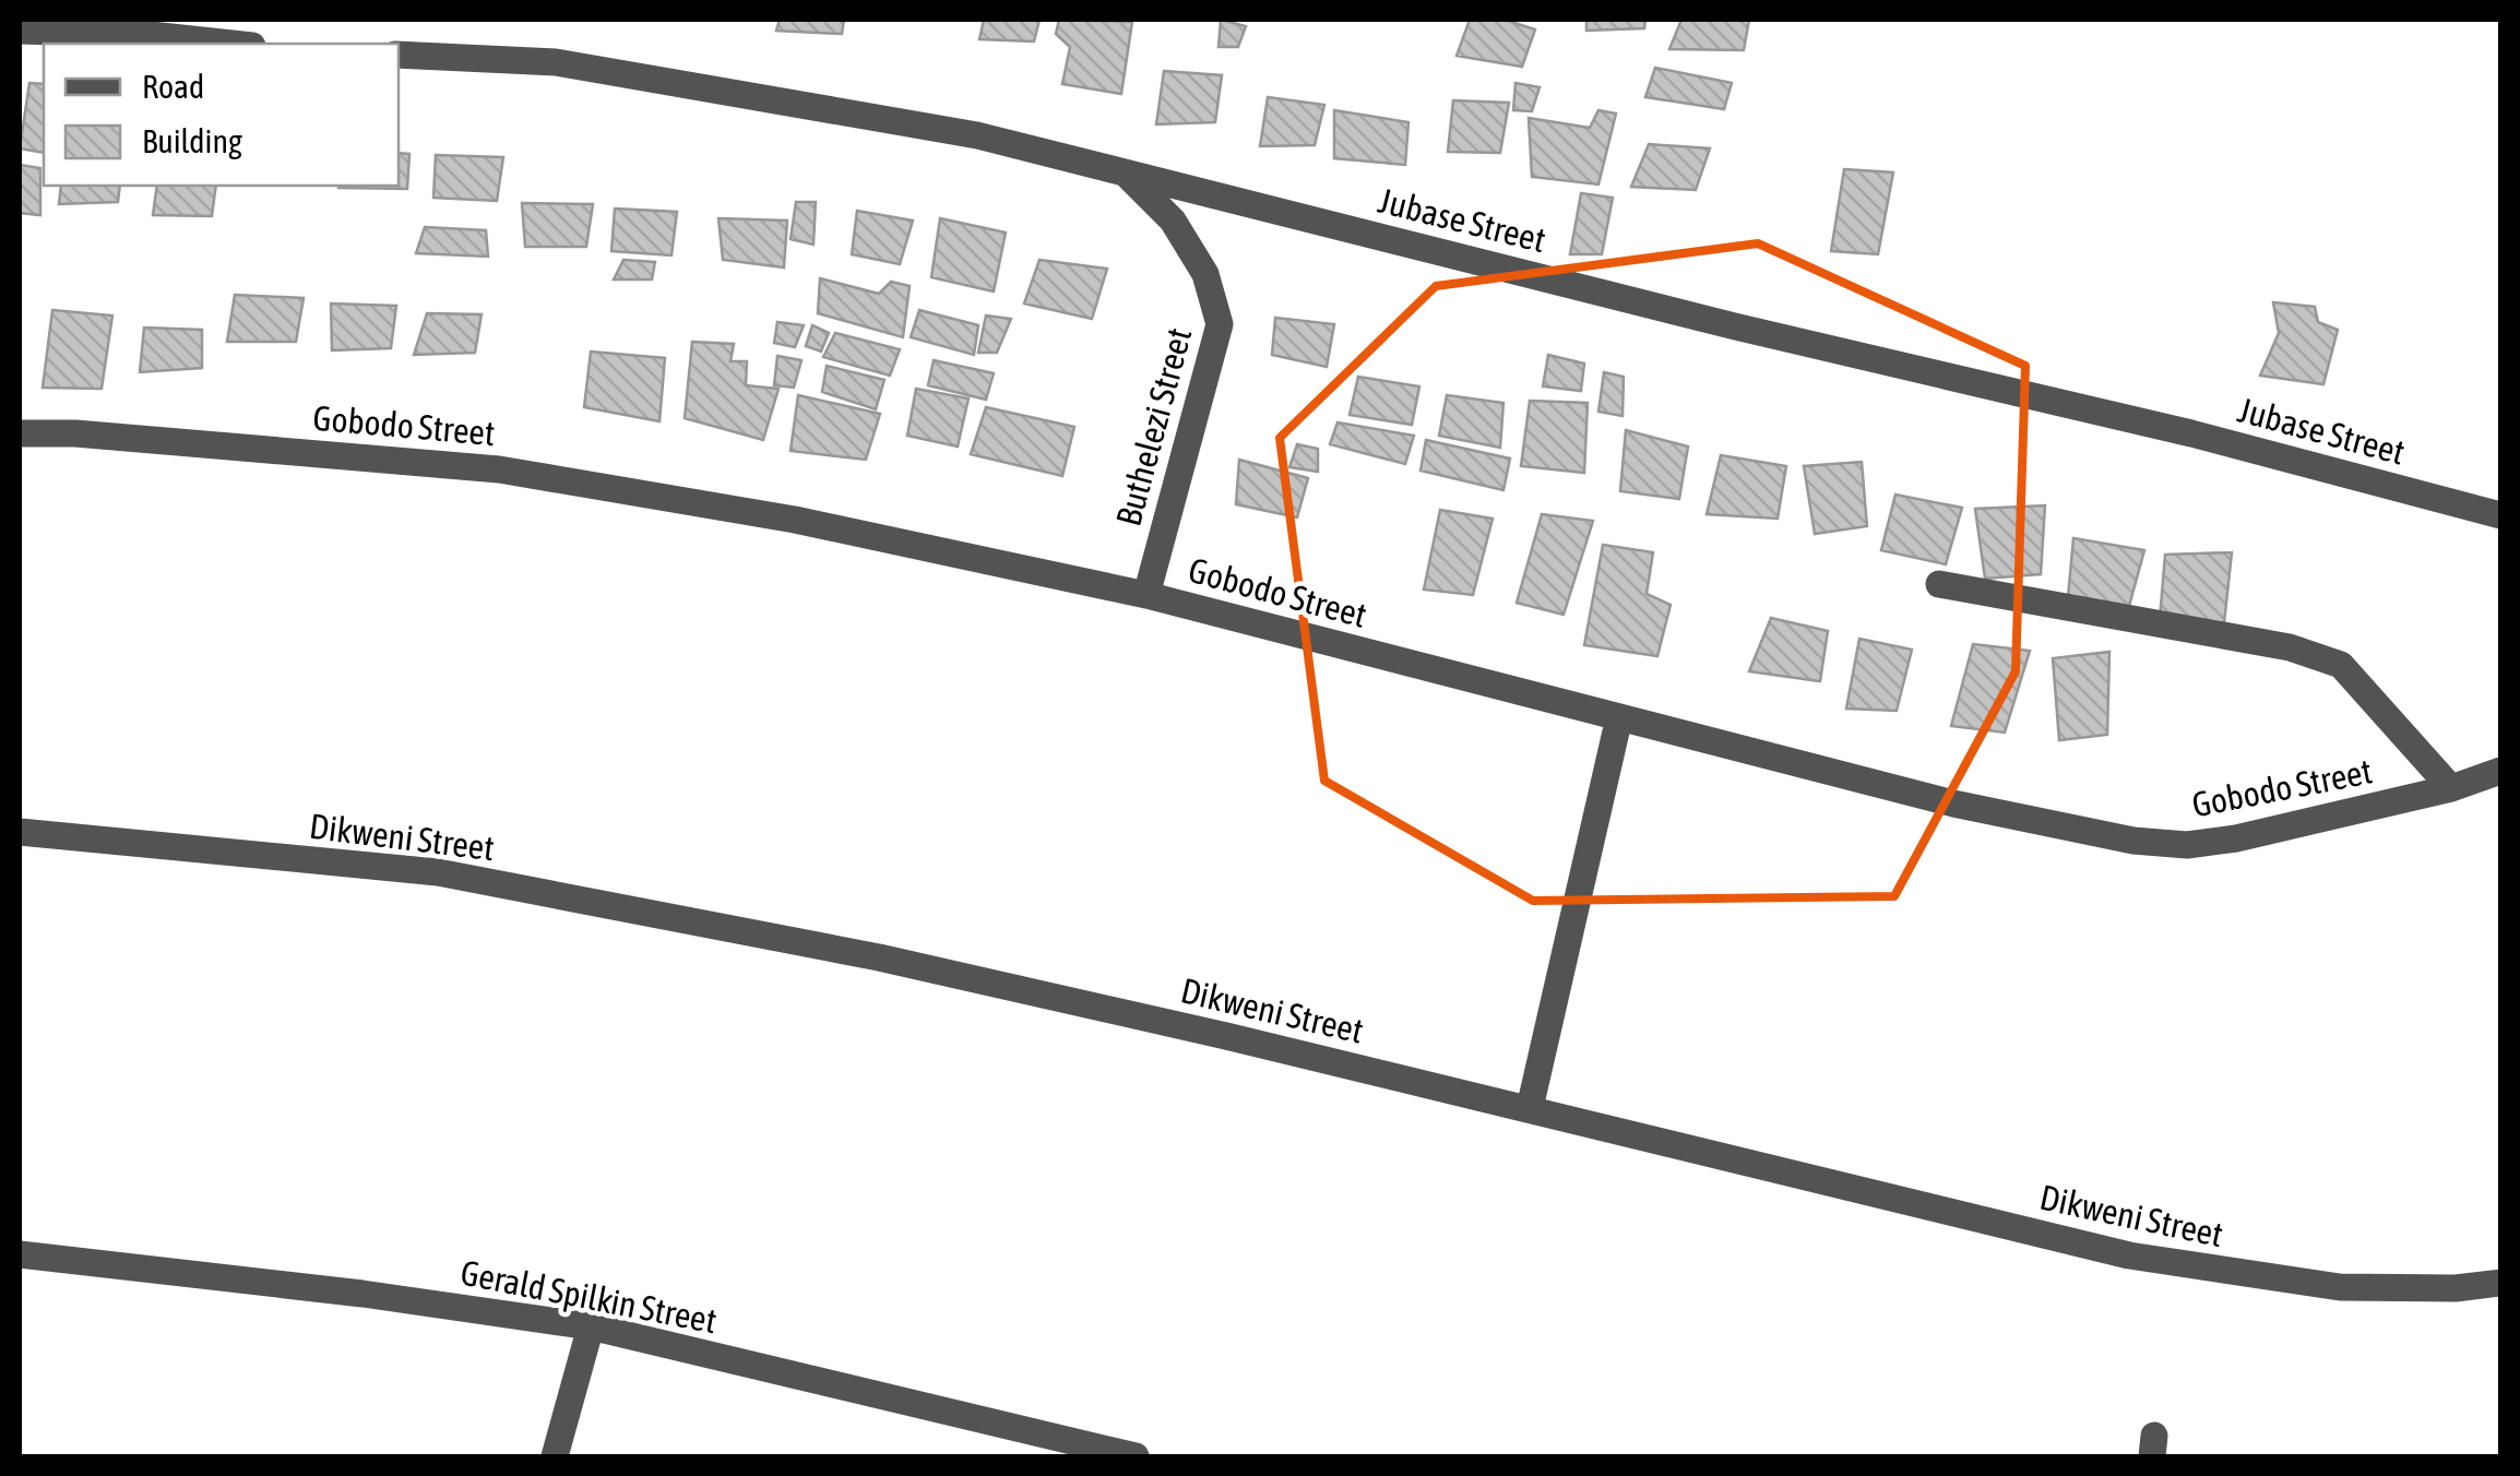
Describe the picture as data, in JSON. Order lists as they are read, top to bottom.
{
  "streets": {
    "street": [
      "Jubase Street",
      "Gobodo Street",
      "Buthelezi Street",
      "Dikweni Street",
      "Gerald Spilkin Street"
    ]
  },
  "crossings": [
    ["Jubase Street", "Buthelezi Street"],
    ["Gobodo Street", "Buthelezi Street"]
  ],
  "legend": ["Road", "Building"]
}
